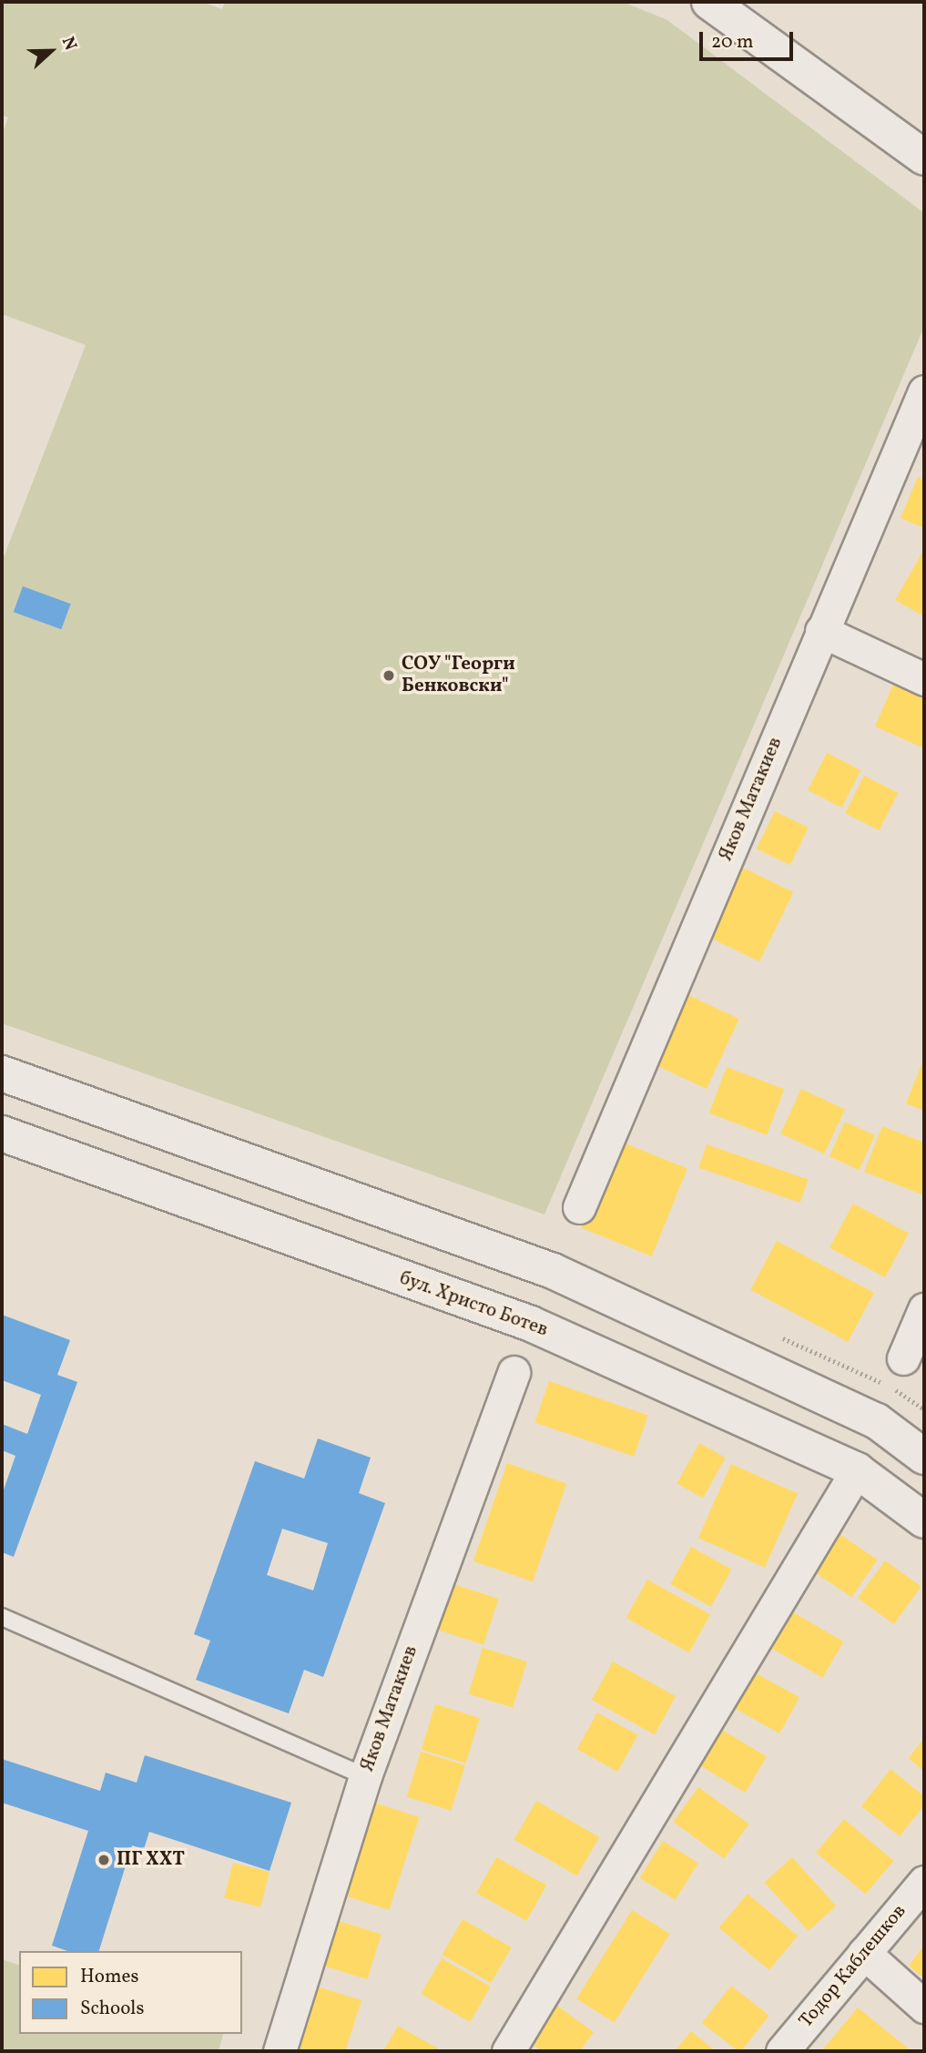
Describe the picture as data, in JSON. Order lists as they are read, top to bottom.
{
  "streets": {
    "street": ["Яков Матакиев", "бул. Христо Ботев", "Тодор Каблешков"]
  },
  "places": ["СОУ \"Георги Бенковски\"", "ПГ ХХТ"],
  "legend": ["Homes", "Schools"],
  "scale_bar": "20 m",
  "north": "right"
}
